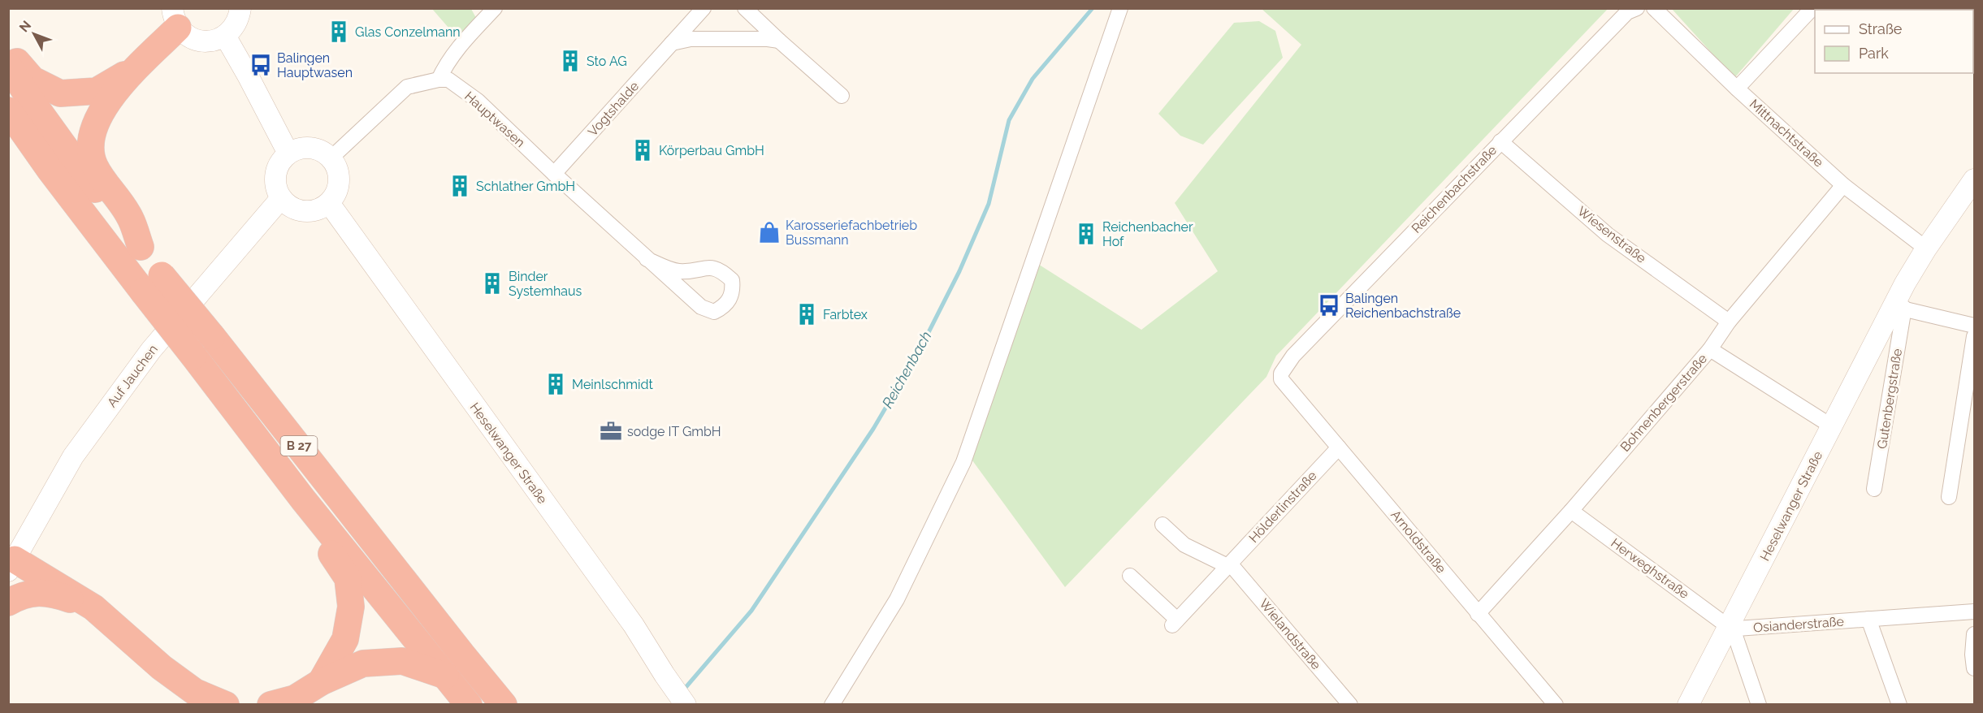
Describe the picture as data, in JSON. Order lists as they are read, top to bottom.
{
  "streets": {
    "highway": ["B 27"],
    "street": [
      "Vogtshalde",
      "Hauptwasen",
      "Mittnachtstraße",
      "Reichenbachstraße",
      "Wiesenstraße",
      "Auf Jauchen",
      "Gutenbergstraße",
      "Bohnenbergerstraße",
      "Heselwanger Straße",
      "Hölderlinstraße",
      "Arnoldstraße",
      "Herweghstraße",
      "Osianderstraße",
      "Wielandstraße"
    ]
  },
  "crossings": [
    ["Vogtshalde", "Hauptwasen"],
    ["Mittnachtstraße", "Bohnenbergerstraße"],
    ["Mittnachtstraße", "Heselwanger Straße"],
    ["Reichenbachstraße", "Wiesenstraße"],
    ["Reichenbachstraße", "Arnoldstraße"],
    ["Wiesenstraße", "Bohnenbergerstraße"],
    ["Auf Jauchen", "Heselwanger Straße"],
    ["Gutenbergstraße", "Heselwanger Straße"],
    ["Bohnenbergerstraße", "Arnoldstraße"],
    ["Bohnenbergerstraße", "Herweghstraße"],
    ["Heselwanger Straße", "Herweghstraße"],
    ["Heselwanger Straße", "Osianderstraße"],
    ["Hölderlinstraße", "Arnoldstraße"],
    ["Hölderlinstraße", "Wielandstraße"],
    ["Herweghstraße", "Osianderstraße"]
  ],
  "water": ["Reichenbach"],
  "places": {
    "building": [
      "Glas Conzelmann",
      "Sto AG",
      "Körperbau GmbH",
      "Schlather GmbH",
      "Reichenbacher Hof",
      "Binder Systemhaus",
      "Farbtex",
      "Meinlschmidt"
    ],
    "bus stop": ["Balingen Hauptwasen", "Balingen Reichenbachstraße"],
    "shop": ["Karosseriefachbetrieb Bussmann"],
    "office": ["sodge IT GmbH"]
  },
  "legend": ["Straße", "Park"],
  "north": "top left"
}
